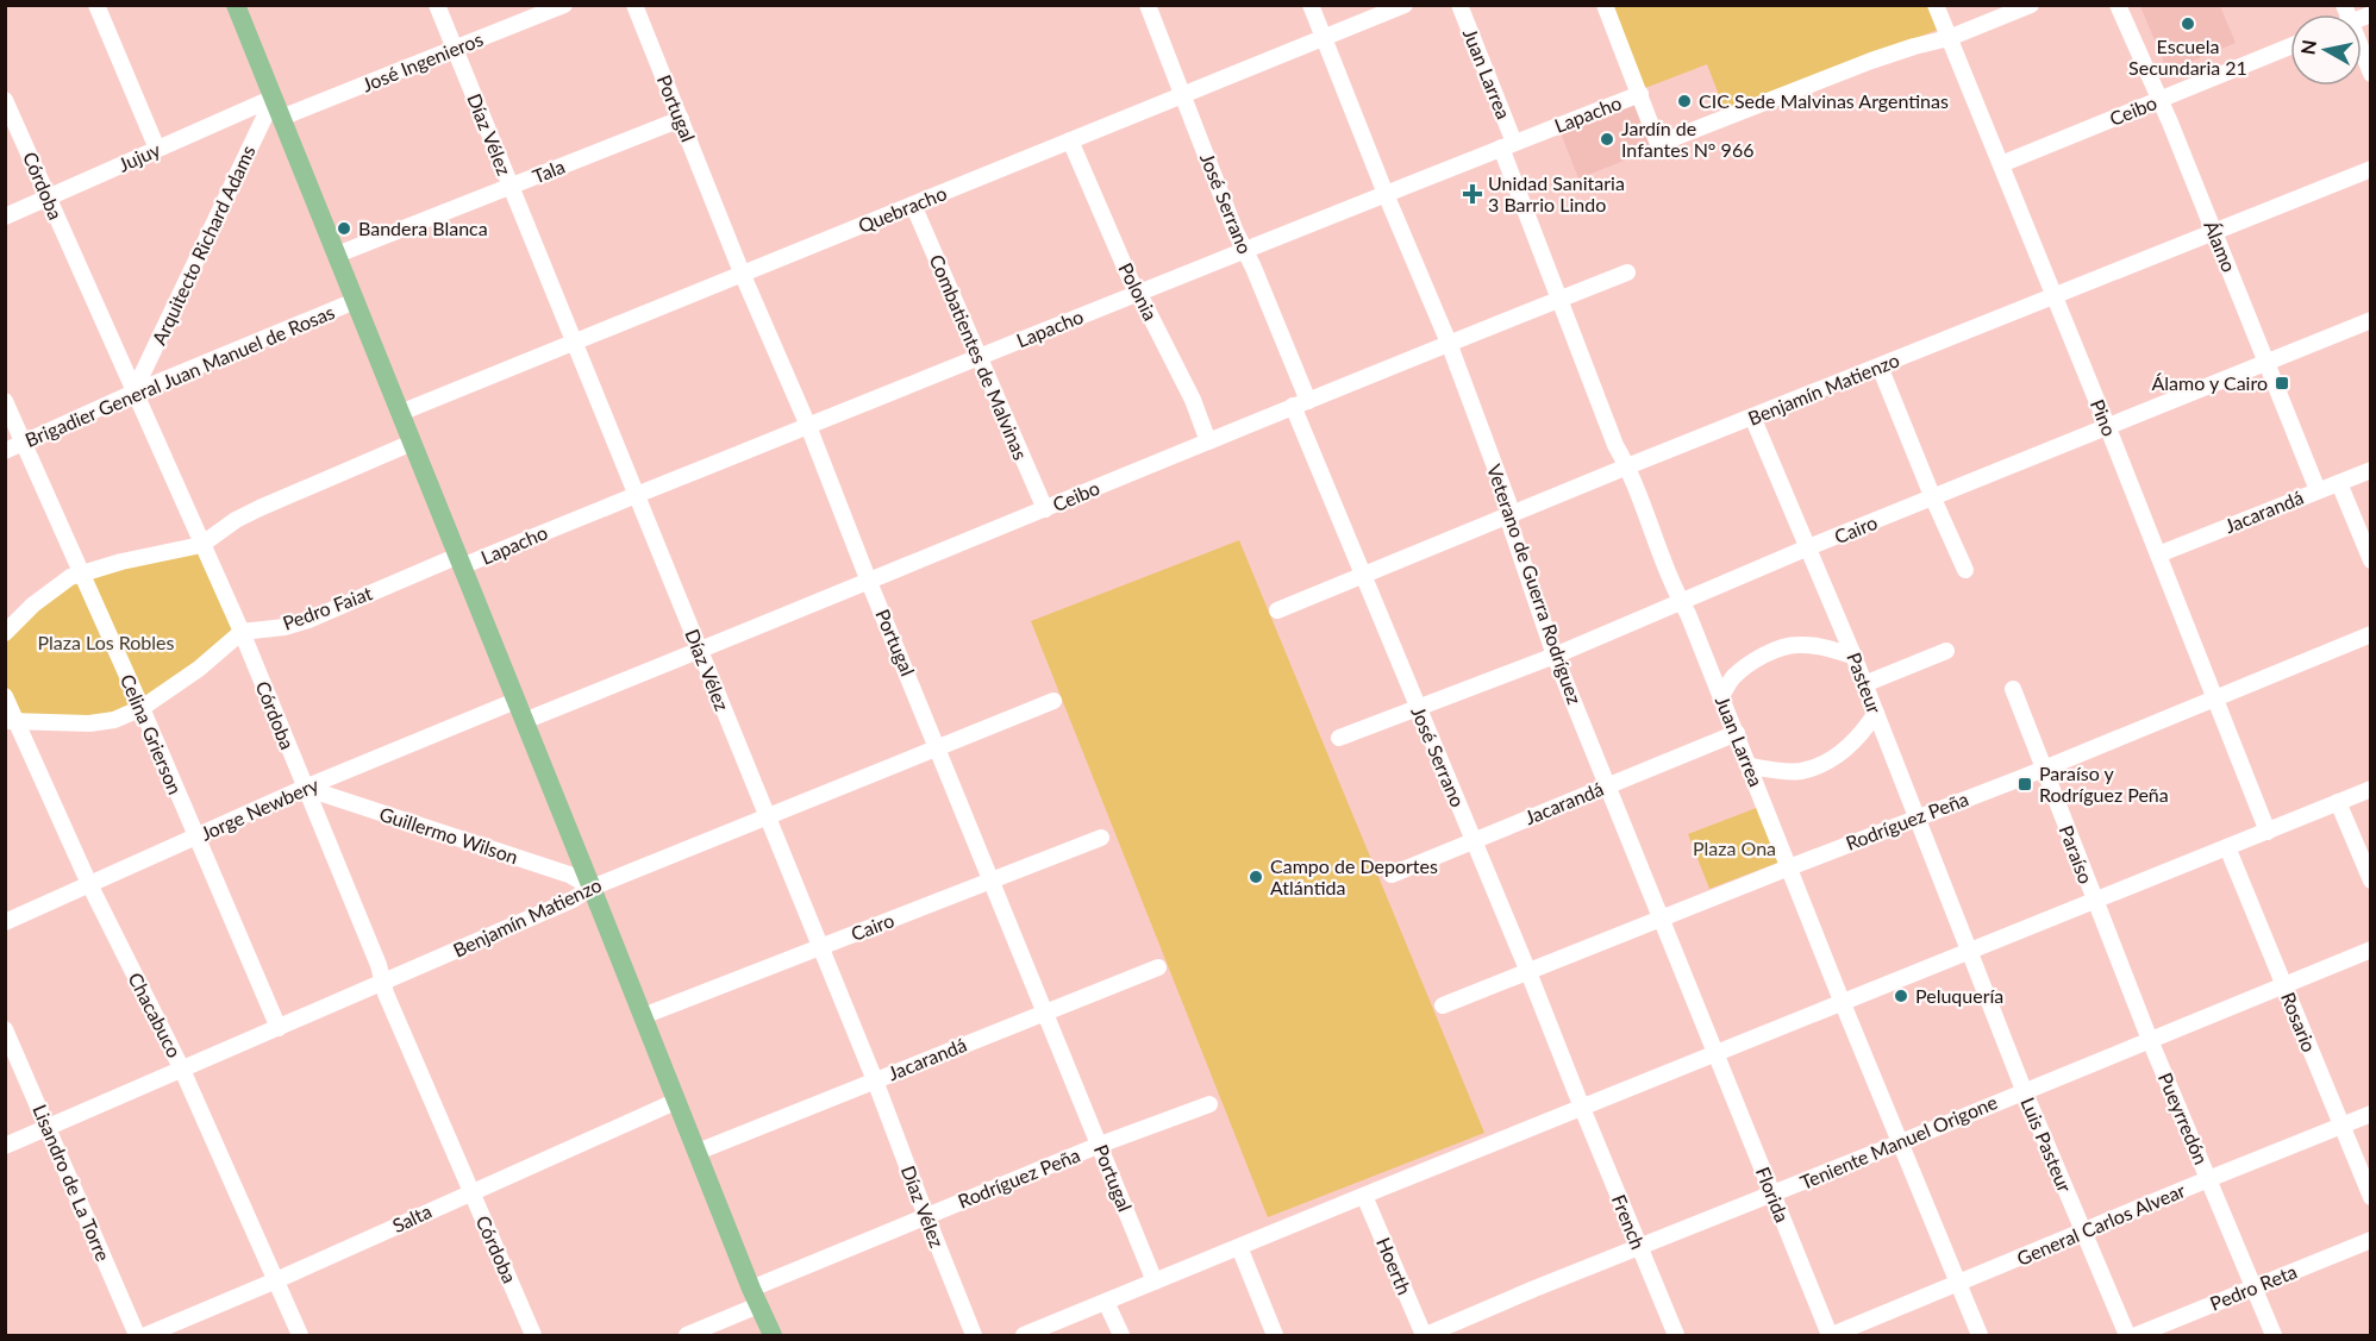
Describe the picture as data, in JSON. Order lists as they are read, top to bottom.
{
  "streets": {
    "street": [
      "José Ingenieros",
      "Juan Larrea",
      "Portugal",
      "Ceibo",
      "Lapacho",
      "Díaz Vélez",
      "Jujuy",
      "Tala",
      "Córdoba",
      "José Serrano",
      "Quebracho",
      "Arquitecto Richard Adams",
      "Álamo",
      "Polonia",
      "Combatientes de Malvinas",
      "Brigadier General Juan Manuel de Rosas",
      "Benjamín Matienzo",
      "Pino",
      "Jacarandá",
      "Cairo",
      "Veterano de Guerra Rodríguez",
      "Pedro Faiat",
      "Pasteur",
      "Celina Grierson",
      "Jorge Newbery",
      "Rodríguez Peña",
      "Guillermo Wilson",
      "Paraíso",
      "Chacabuco",
      "Rosario",
      "Pueyrredón",
      "Teniente Manuel Origone",
      "Luis Pasteur",
      "Lisandro de La Torre",
      "Florida",
      "Salta",
      "French",
      "General Carlos Alvear",
      "Hoerth",
      "Pedro Reta"
    ]
  },
  "crossings": [
    ["José Ingenieros", "Díaz Vélez"],
    ["Juan Larrea", "Ceibo"],
    ["Juan Larrea", "Lapacho"],
    ["Juan Larrea", "Benjamín Matienzo"],
    ["Juan Larrea", "Jacarandá"],
    ["Juan Larrea", "Cairo"],
    ["Juan Larrea", "Pasteur"],
    ["Juan Larrea", "Rodríguez Peña"],
    ["Juan Larrea", "Teniente Manuel Origone"],
    ["Juan Larrea", "General Carlos Alvear"],
    ["Portugal", "Ceibo"],
    ["Portugal", "Lapacho"],
    ["Portugal", "Tala"],
    ["Portugal", "Quebracho"],
    ["Portugal", "Benjamín Matienzo"],
    ["Portugal", "Jacarandá"],
    ["Portugal", "Cairo"],
    ["Portugal", "Rodríguez Peña"],
    ["Ceibo", "Díaz Vélez"],
    ["Ceibo", "José Serrano"],
    ["Ceibo", "Álamo"],
    ["Ceibo", "Polonia"],
    ["Ceibo", "Combatientes de Malvinas"],
    ["Ceibo", "Pino"],
    ["Ceibo", "Veterano de Guerra Rodríguez"],
    ["Lapacho", "Díaz Vélez"],
    ["Lapacho", "José Serrano"],
    ["Lapacho", "Polonia"],
    ["Lapacho", "Combatientes de Malvinas"],
    ["Lapacho", "Veterano de Guerra Rodríguez"],
    ["Lapacho", "Pedro Faiat"],
    ["Díaz Vélez", "Tala"],
    ["Díaz Vélez", "Quebracho"],
    ["Díaz Vélez", "Benjamín Matienzo"],
    ["Díaz Vélez", "Jacarandá"],
    ["Díaz Vélez", "Cairo"],
    ["Díaz Vélez", "Rodríguez Peña"],
    ["Jujuy", "Córdoba"],
    ["Jujuy", "Arquitecto Richard Adams"],
    ["Córdoba", "Arquitecto Richard Adams"],
    ["Córdoba", "Brigadier General Juan Manuel de Rosas"],
    ["Córdoba", "Benjamín Matienzo"],
    ["Córdoba", "Pedro Faiat"],
    ["Córdoba", "Jorge Newbery"],
    ["Córdoba", "Guillermo Wilson"],
    ["Córdoba", "Salta"],
    ["José Serrano", "Quebracho"],
    ["José Serrano", "Benjamín Matienzo"],
    ["José Serrano", "Jacarandá"],
    ["José Serrano", "Cairo"],
    ["José Serrano", "Rodríguez Peña"],
    ["José Serrano", "French"],
    ["Quebracho", "Polonia"],
    ["Quebracho", "Combatientes de Malvinas"],
    ["Quebracho", "Veterano de Guerra Rodríguez"],
    ["Arquitecto Richard Adams", "Brigadier General Juan Manuel de Rosas"],
    ["Álamo", "Benjamín Matienzo"],
    ["Álamo", "Jacarandá"],
    ["Álamo", "Cairo"],
    ["Brigadier General Juan Manuel de Rosas", "Celina Grierson"],
    ["Benjamín Matienzo", "Pino"],
    ["Benjamín Matienzo", "Veterano de Guerra Rodríguez"],
    ["Benjamín Matienzo", "Pasteur"],
    ["Benjamín Matienzo", "Celina Grierson"],
    ["Benjamín Matienzo", "Guillermo Wilson"],
    ["Benjamín Matienzo", "Chacabuco"],
    ["Benjamín Matienzo", "Lisandro de La Torre"],
    ["Pino", "Jacarandá"],
    ["Pino", "Cairo"],
    ["Pino", "Rodríguez Peña"],
    ["Jacarandá", "Veterano de Guerra Rodríguez"],
    ["Jacarandá", "Pasteur"],
    ["Cairo", "Veterano de Guerra Rodríguez"],
    ["Cairo", "Pasteur"],
    ["Veterano de Guerra Rodríguez", "Rodríguez Peña"],
    ["Veterano de Guerra Rodríguez", "Florida"],
    ["Pasteur", "Rodríguez Peña"],
    ["Pasteur", "Luis Pasteur"],
    ["Celina Grierson", "Jorge Newbery"],
    ["Jorge Newbery", "Guillermo Wilson"],
    ["Jorge Newbery", "Chacabuco"],
    ["Rodríguez Peña", "Paraíso"],
    ["Paraíso", "Pueyrredón"],
    ["Chacabuco", "Salta"],
    ["Rosario", "Teniente Manuel Origone"],
    ["Rosario", "General Carlos Alvear"],
    ["Pueyrredón", "Teniente Manuel Origone"],
    ["Pueyrredón", "General Carlos Alvear"],
    ["Pueyrredón", "Pedro Reta"],
    ["Teniente Manuel Origone", "Luis Pasteur"],
    ["Teniente Manuel Origone", "Florida"],
    ["Teniente Manuel Origone", "French"],
    ["Teniente Manuel Origone", "Hoerth"],
    ["Luis Pasteur", "General Carlos Alvear"],
    ["Florida", "General Carlos Alvear"]
  ],
  "parks": ["Plaza Los Robles", "Plaza Ona"],
  "places": {
    "other": [
      "Escuela Secundaria 21",
      "CIC Sede Malvinas Argentinas",
      "Jardín de Infantes N° 966",
      "Bandera Blanca",
      "Campo de Deportes Atlántida",
      "Peluquería"
    ],
    "health": ["Unidad Sanitaria 3 Barrio Lindo"],
    "transit": ["Álamo y Cairo", "Paraíso y Rodríguez Peña"]
  },
  "north": "left"
}
